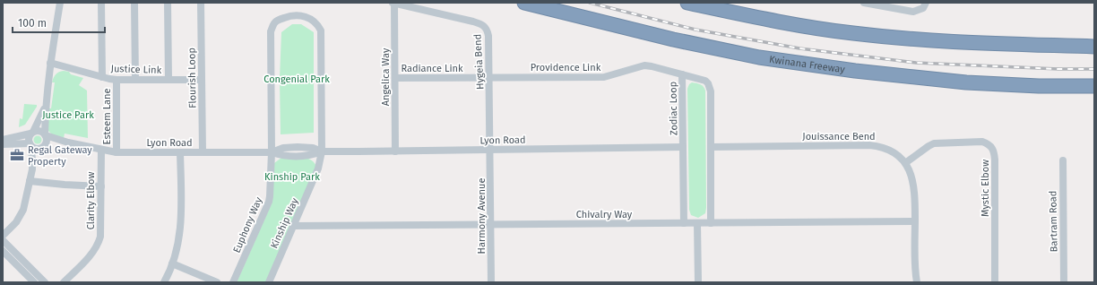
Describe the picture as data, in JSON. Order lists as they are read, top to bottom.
{
  "streets": {
    "highway": ["Kwinana Freeway"],
    "street": [
      "Hygeia Bend",
      "Providence Link",
      "Radiance Link",
      "Justice Link",
      "Angelica Way",
      "Flourish Loop",
      "Zodiac Loop",
      "Esteem Lane",
      "Jouissance Bend",
      "Lyon Road",
      "Mystic Elbow",
      "Clarity Elbow",
      "Chivalry Way",
      "Harmony Avenue",
      "Bartram Road",
      "Kinship Way",
      "Euphony Way"
    ]
  },
  "crossings": [
    ["Hygeia Bend", "Providence Link"],
    ["Hygeia Bend", "Radiance Link"],
    ["Hygeia Bend", "Angelica Way"],
    ["Hygeia Bend", "Lyon Road"],
    ["Hygeia Bend", "Harmony Avenue"],
    ["Providence Link", "Radiance Link"],
    ["Providence Link", "Zodiac Loop"],
    ["Radiance Link", "Angelica Way"],
    ["Justice Link", "Flourish Loop"],
    ["Justice Link", "Esteem Lane"],
    ["Angelica Way", "Lyon Road"],
    ["Flourish Loop", "Lyon Road"],
    ["Zodiac Loop", "Jouissance Bend"],
    ["Zodiac Loop", "Lyon Road"],
    ["Zodiac Loop", "Chivalry Way"],
    ["Esteem Lane", "Lyon Road"],
    ["Jouissance Bend", "Mystic Elbow"],
    ["Jouissance Bend", "Chivalry Way"],
    ["Lyon Road", "Clarity Elbow"],
    ["Lyon Road", "Harmony Avenue"],
    ["Lyon Road", "Kinship Way"],
    ["Lyon Road", "Euphony Way"],
    ["Chivalry Way", "Harmony Avenue"],
    ["Chivalry Way", "Kinship Way"],
    ["Kinship Way", "Euphony Way"]
  ],
  "parks": ["Congenial Park", "Justice Park", "Kinship Park"],
  "places": {
    "office": ["Regal Gateway Property"]
  },
  "scale_bar": "100 m"
}
